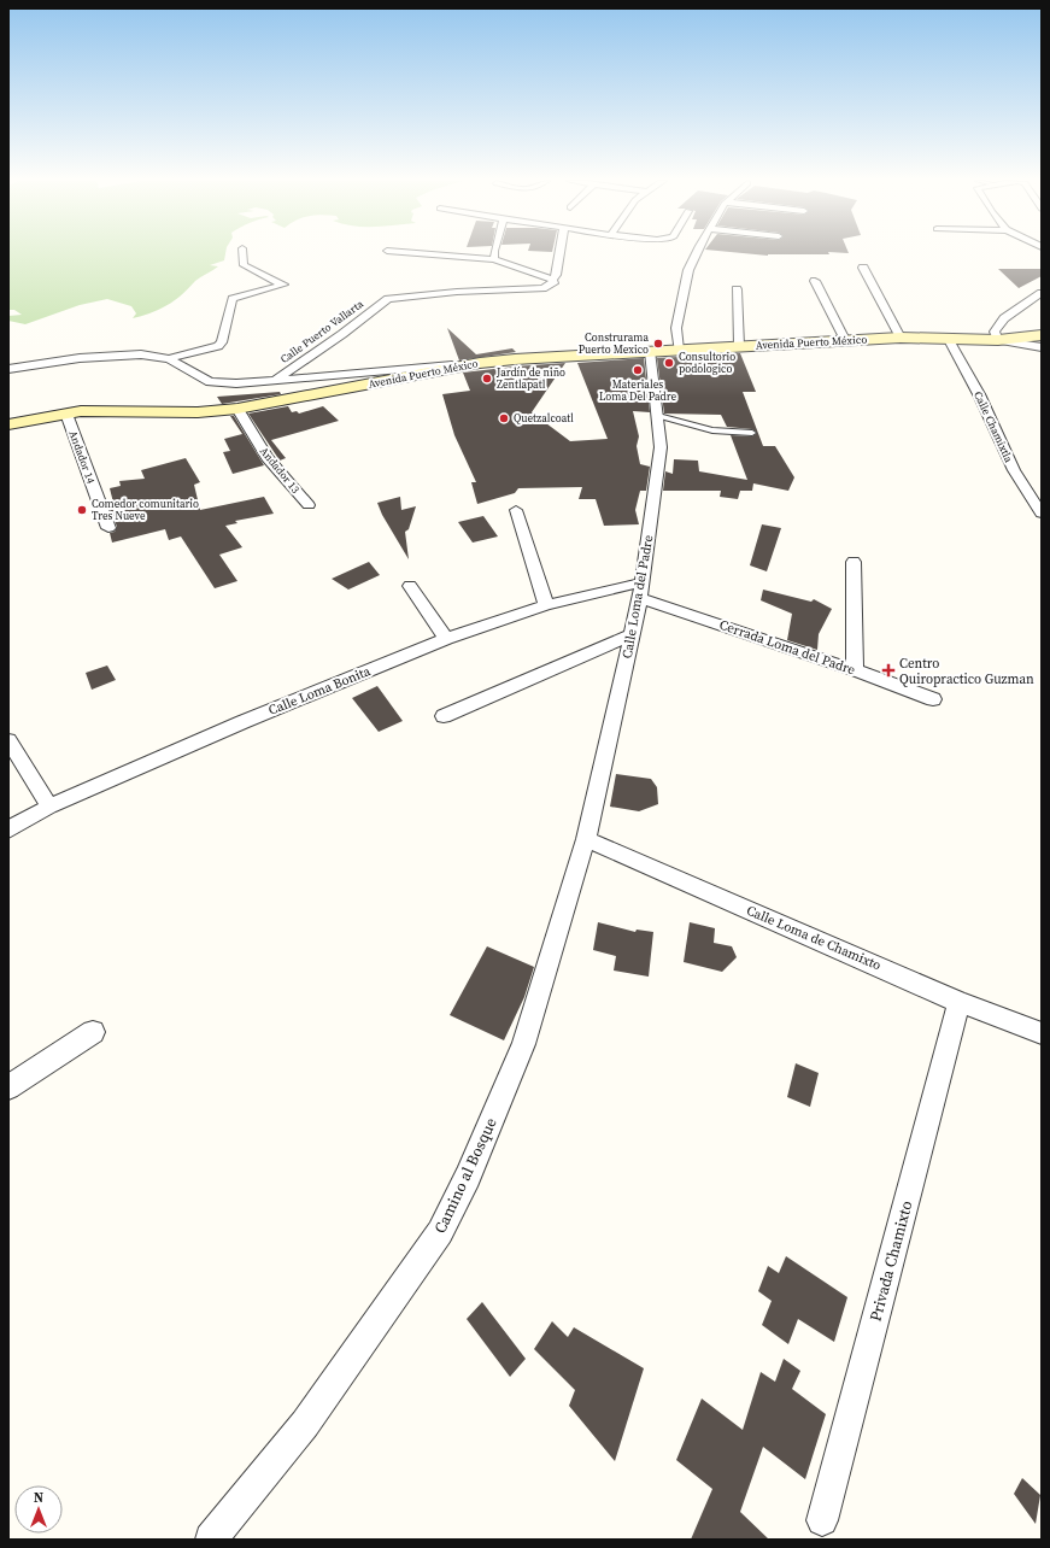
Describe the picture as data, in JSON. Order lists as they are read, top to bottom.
{
  "streets": {
    "main road": ["Avenida Puerto México"],
    "street": [
      "Calle Puerto Vallarta",
      "Calle Chamixtla",
      "Andador 14",
      "Andador 13",
      "Calle Loma del Padre",
      "Cerrada Loma del Padre",
      "Calle Loma Bonita",
      "Calle Loma de Chamixto",
      "Camino al Bosque",
      "Privada Chamixto"
    ]
  },
  "crossings": [
    ["Avenida Puerto México", "Calle Chamixtla"],
    ["Avenida Puerto México", "Andador 14"],
    ["Avenida Puerto México", "Andador 13"],
    ["Avenida Puerto México", "Calle Loma del Padre"],
    ["Calle Loma del Padre", "Cerrada Loma del Padre"],
    ["Calle Loma del Padre", "Calle Loma Bonita"],
    ["Calle Loma del Padre", "Calle Loma de Chamixto"],
    ["Calle Loma del Padre", "Camino al Bosque"],
    ["Cerrada Loma del Padre", "Calle Loma Bonita"],
    ["Calle Loma de Chamixto", "Camino al Bosque"],
    ["Calle Loma de Chamixto", "Privada Chamixto"]
  ],
  "places": {
    "other": [
      "Construrama Puerto Mexico",
      "Consultorio podologico",
      "Materiales Loma Del Padre",
      "Jardín de niño Zentlapatl",
      "Quetzalcoatl",
      "Comedor comunitario Tres Nueve"
    ],
    "health": ["Centro Quiropractico Guzman"]
  },
  "north": "top"
}
